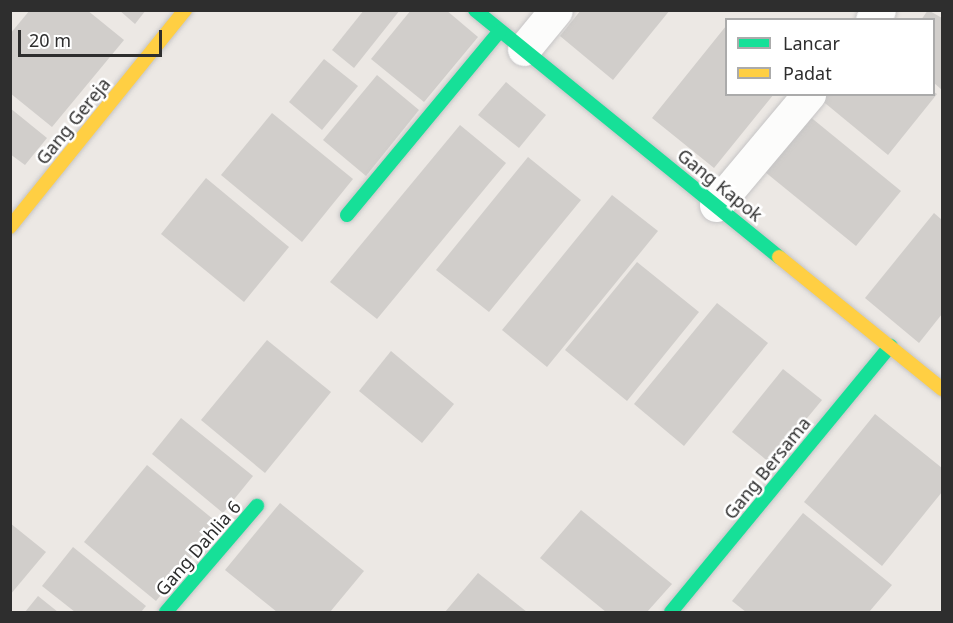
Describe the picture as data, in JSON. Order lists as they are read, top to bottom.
{
  "streets": {
    "street": [
      "Gang Gereja",
      "Gang Kapok",
      "Gang Bersama",
      "Gang Dahlia 6"
    ]
  },
  "crossings": [
    ["Gang Kapok", "Gang Bersama"]
  ],
  "legend": ["Lancar", "Padat"],
  "scale_bar": "20 m"
}
